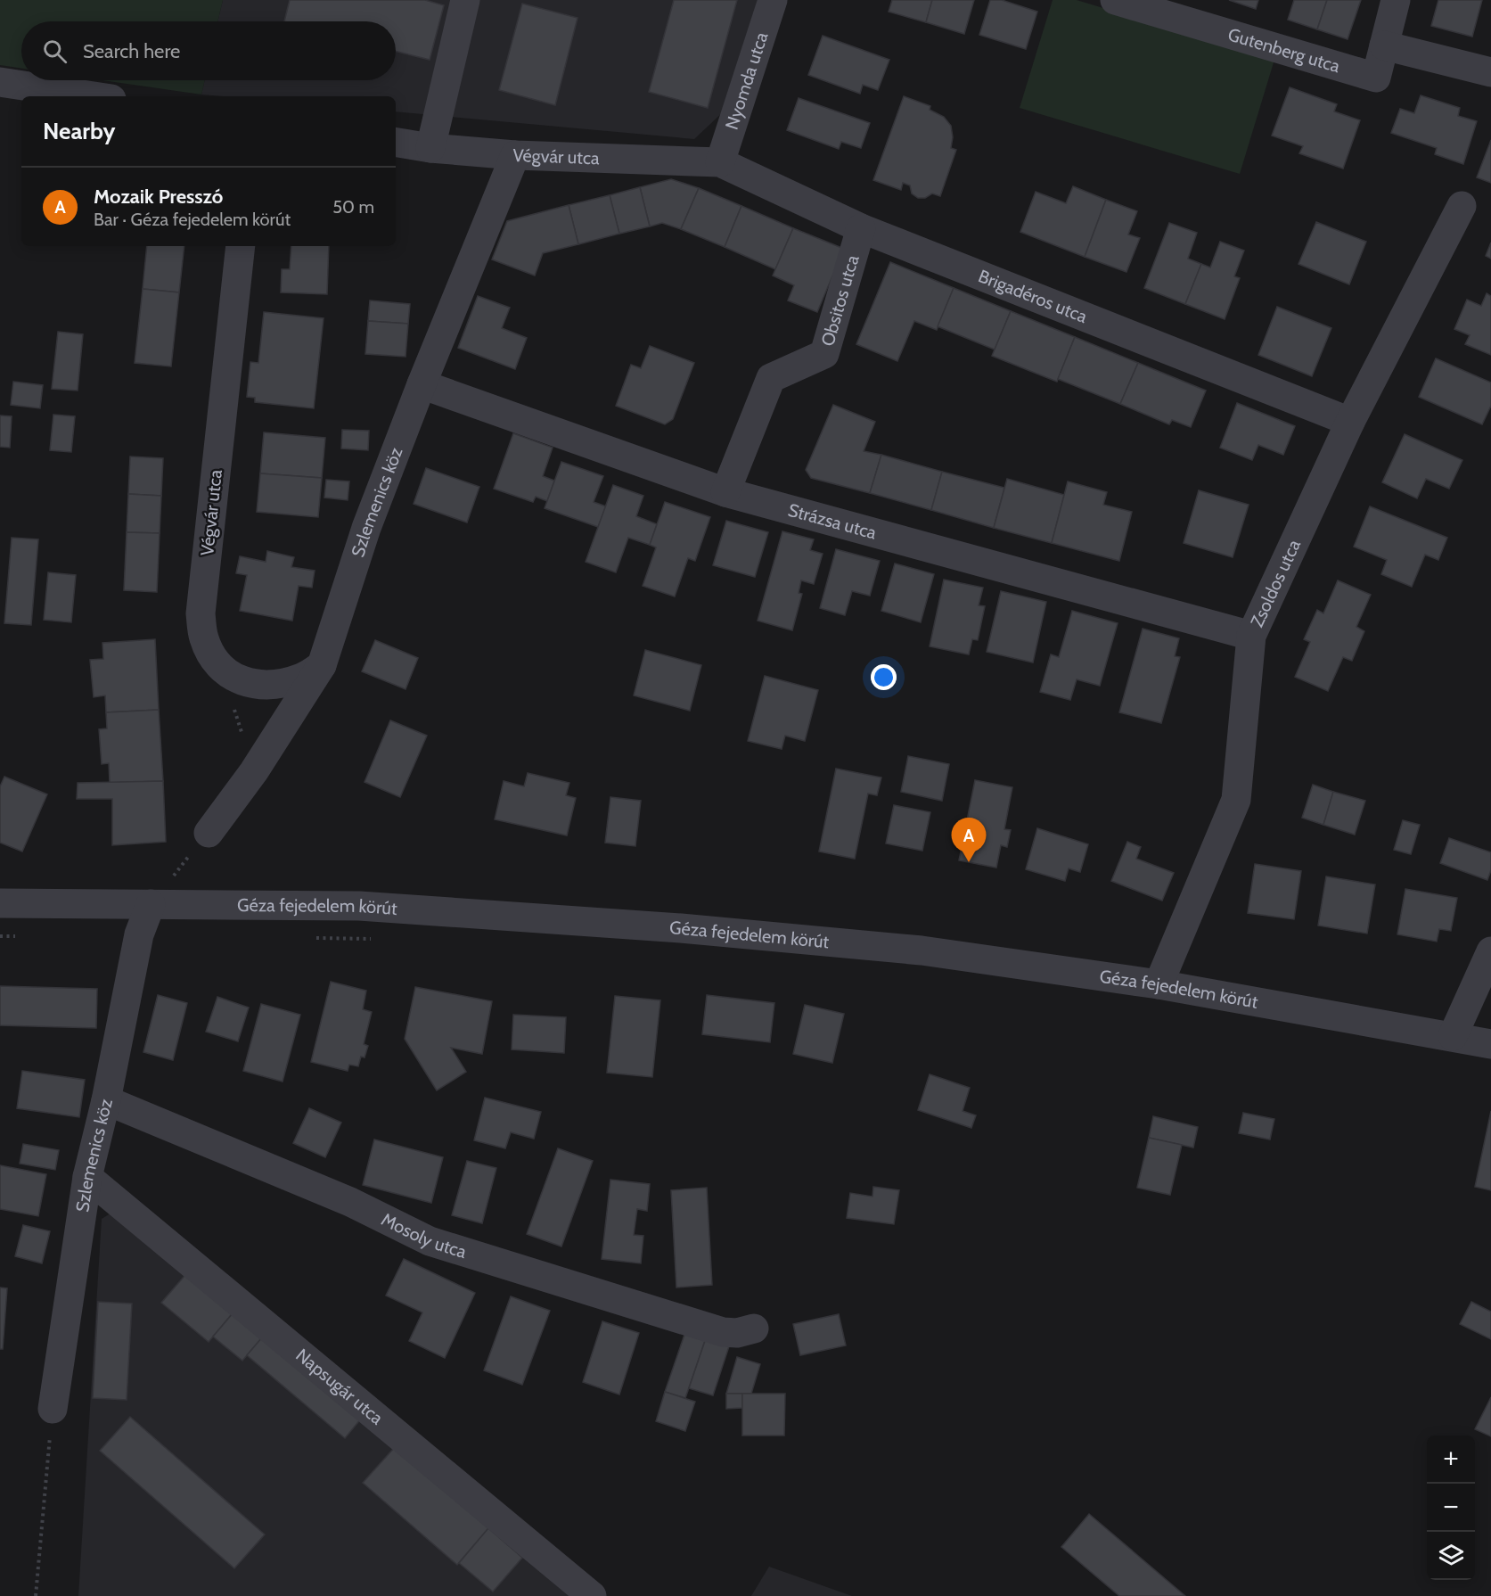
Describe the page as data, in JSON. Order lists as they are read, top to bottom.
{
  "streets": {
    "street": [
      "Gutenberg utca",
      "Nyomda utca",
      "Végvár utca",
      "Brigadéros utca",
      "Obsitos utca",
      "Szlemenics köz",
      "Strázsa utca",
      "Zsoldos utca",
      "Géza fejedelem körút",
      "Mosoly utca",
      "Napsugár utca"
    ]
  },
  "crossings": [
    ["Nyomda utca", "Végvár utca"],
    ["Nyomda utca", "Brigadéros utca"],
    ["Végvár utca", "Brigadéros utca"],
    ["Végvár utca", "Szlemenics köz"],
    ["Brigadéros utca", "Obsitos utca"],
    ["Brigadéros utca", "Zsoldos utca"],
    ["Obsitos utca", "Strázsa utca"],
    ["Szlemenics köz", "Strázsa utca"],
    ["Szlemenics köz", "Géza fejedelem körút"],
    ["Szlemenics köz", "Mosoly utca"],
    ["Szlemenics köz", "Napsugár utca"],
    ["Strázsa utca", "Zsoldos utca"],
    ["Zsoldos utca", "Géza fejedelem körút"]
  ],
  "page": {
    "search": "Search here",
    "heading": "Nearby",
    "list": [
      {
        "mark": "A",
        "name": "Mozaik Presszó",
        "note": "Bar · Géza fejedelem körút",
        "value": "50 m"
      }
    ],
    "pins": "A",
    "map_buttons": ["+", "−"]
  }
}
